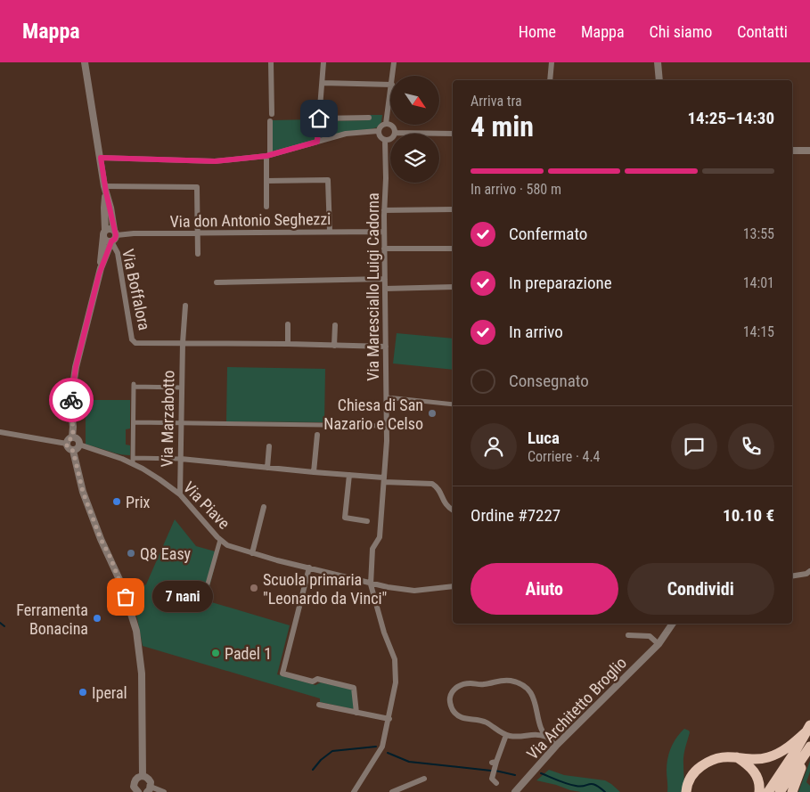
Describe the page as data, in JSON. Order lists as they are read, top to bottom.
{
  "streets": {
    "street": [
      "Via don Antonio Seghezzi",
      "Via Maresciallo Luigi Cadorna",
      "Via Boffalora",
      "Via Marzabotto",
      "Via Piave",
      "Via Architetto Broglio"
    ]
  },
  "crossings": [
    ["Via don Antonio Seghezzi", "Via Maresciallo Luigi Cadorna"],
    ["Via don Antonio Seghezzi", "Via Boffalora"],
    ["Via Maresciallo Luigi Cadorna", "Via Piave"],
    ["Via Boffalora", "Via Marzabotto"],
    ["Via Marzabotto", "Via Piave"]
  ],
  "places": [
    "Chiesa di San Nazario e Celso",
    "Prix",
    "Q8 Easy",
    "Scuola primaria \"Leonardo da Vinci\"",
    "7 nani",
    "Ferramenta Bonacina",
    "Padel 1",
    "Iperal"
  ],
  "north": "bottom right",
  "page": {
    "header": "Mappa",
    "nav": [
      "Home",
      "Mappa",
      "Chi siamo",
      "Contatti"
    ],
    "heading": ["4 min", "Arriva tra", "14:25–14:30"],
    "panel": [
      "Luca",
      "Corriere · 4.4",
      "Ordine #7227",
      "10.10 €"
    ],
    "bar": "In arrivo · 580 m",
    "list": [
      ["Confermato", "13:55"],
      ["In preparazione", "14:01"],
      ["In arrivo", "14:15"],
      "Consegnato"
    ],
    "buttons": ["Aiuto", "Condividi"],
    "bubble": "7 nani"
  }
}
